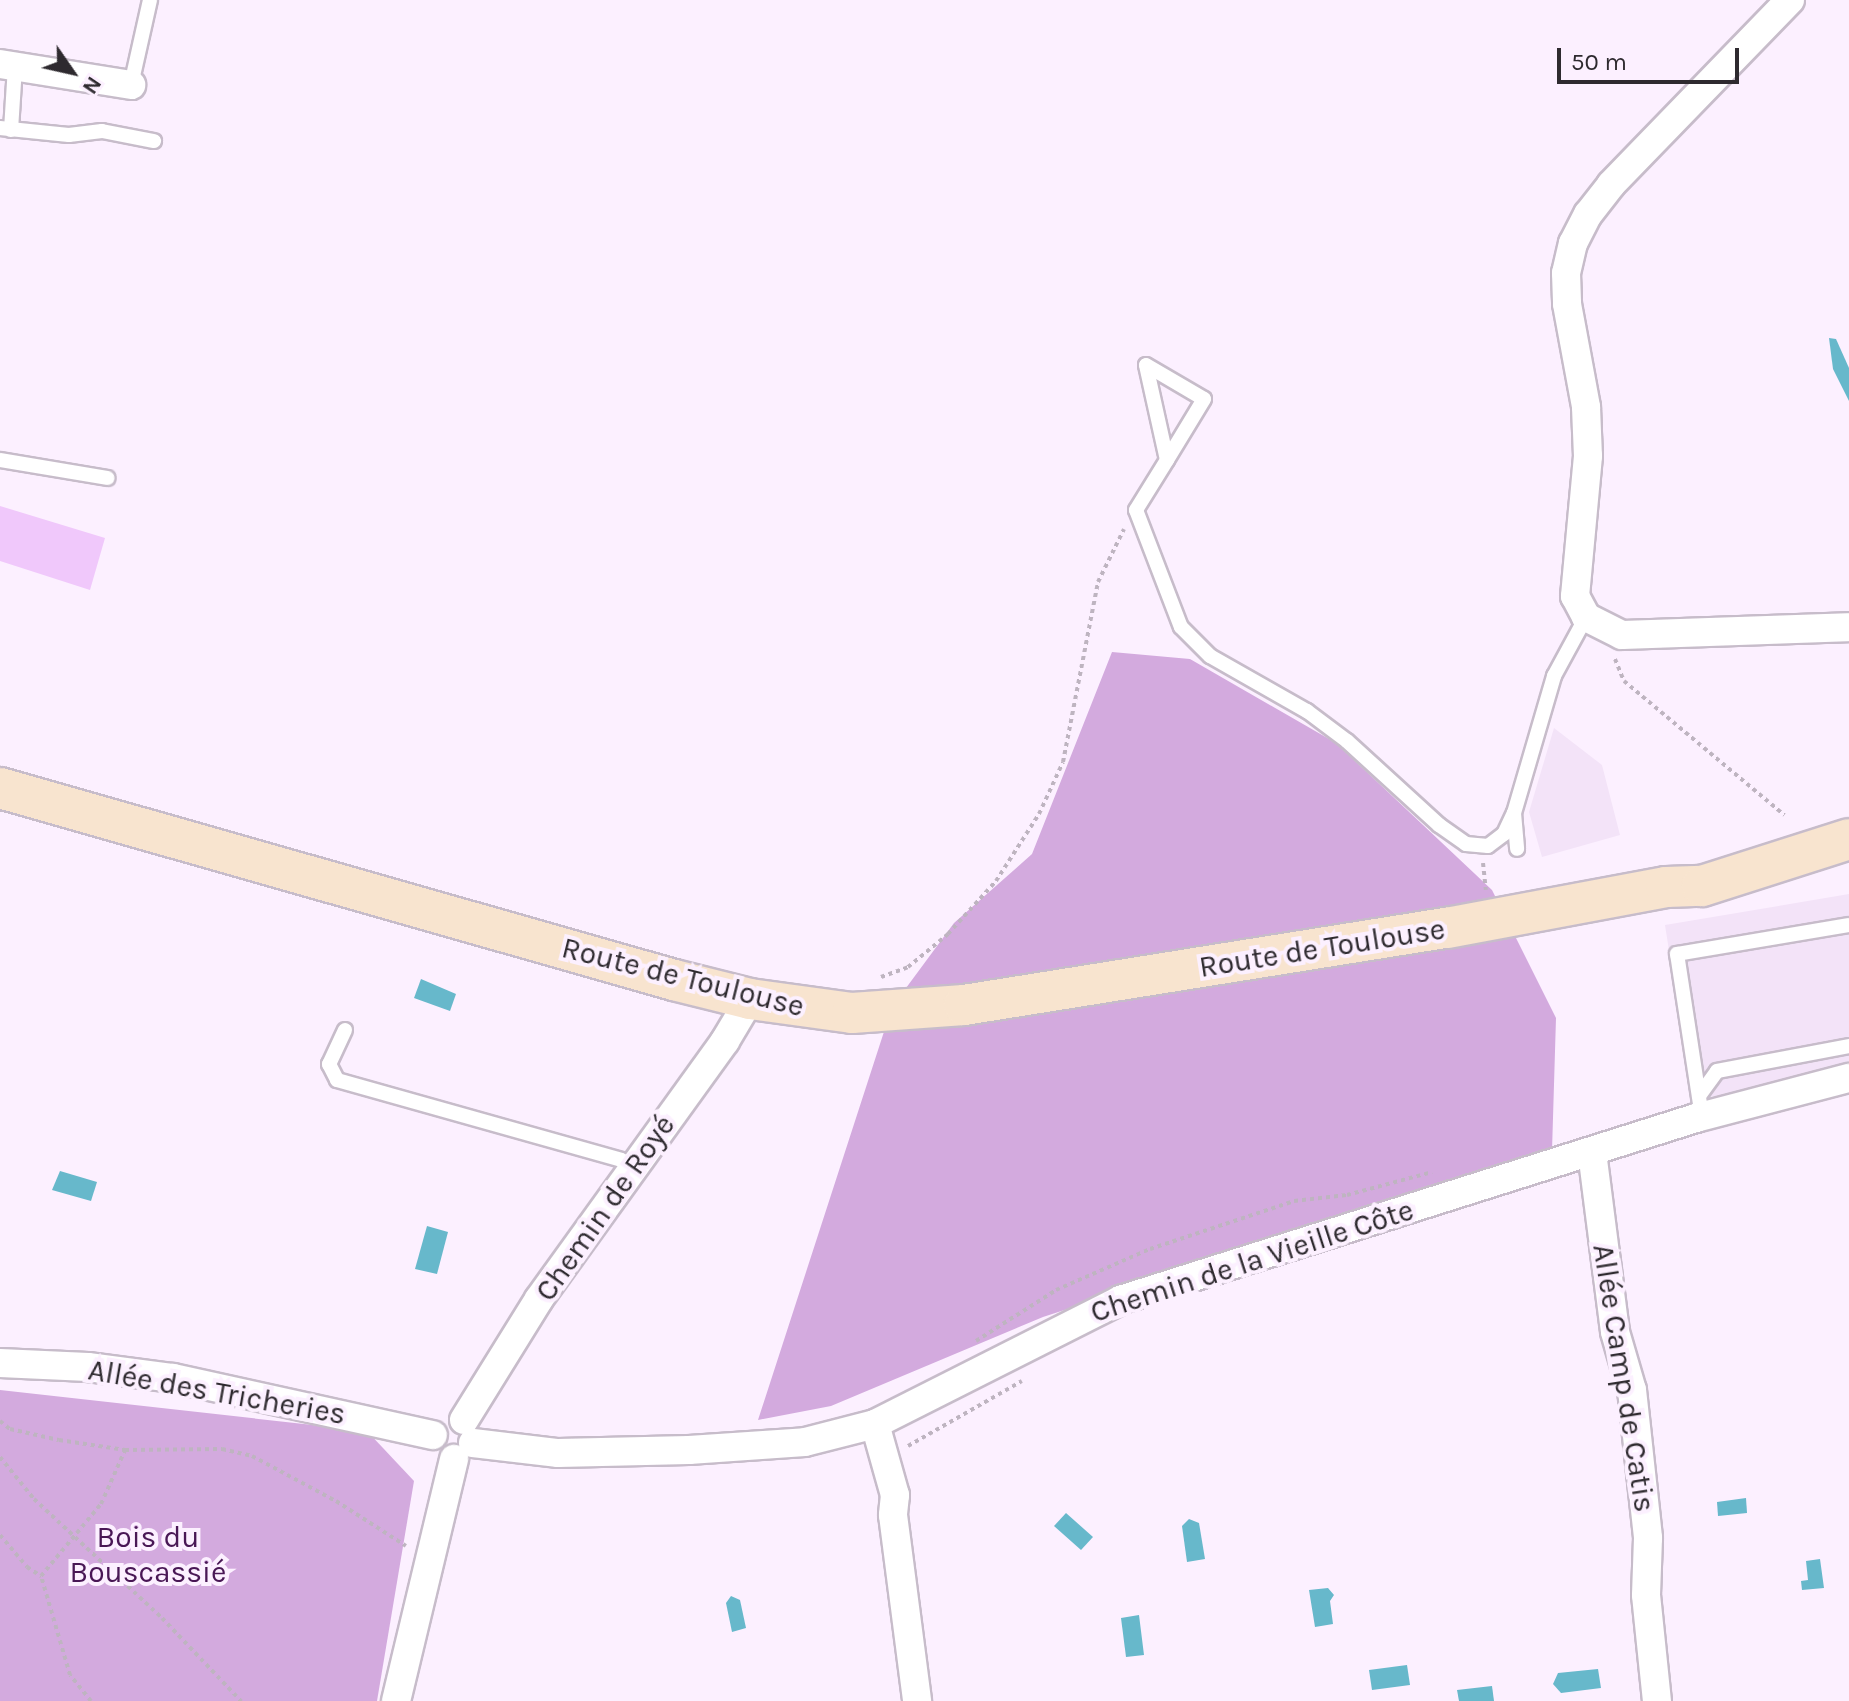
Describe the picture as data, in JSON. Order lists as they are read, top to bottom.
{
  "streets": {
    "main road": ["Route de Toulouse"],
    "street": [
      "Chemin de Royé",
      "Chemin de la Vieille Côte",
      "Allée Camp de Catis",
      "Allée des Tricheries"
    ]
  },
  "crossings": [
    ["Route de Toulouse", "Chemin de Royé"],
    ["Chemin de Royé", "Chemin de la Vieille Côte"],
    ["Chemin de Royé", "Allée des Tricheries"],
    ["Chemin de la Vieille Côte", "Allée Camp de Catis"],
    ["Chemin de la Vieille Côte", "Allée des Tricheries"]
  ],
  "parks": ["Bois du Bouscassié"],
  "scale_bar": "50 m",
  "north": "bottom right"
}
